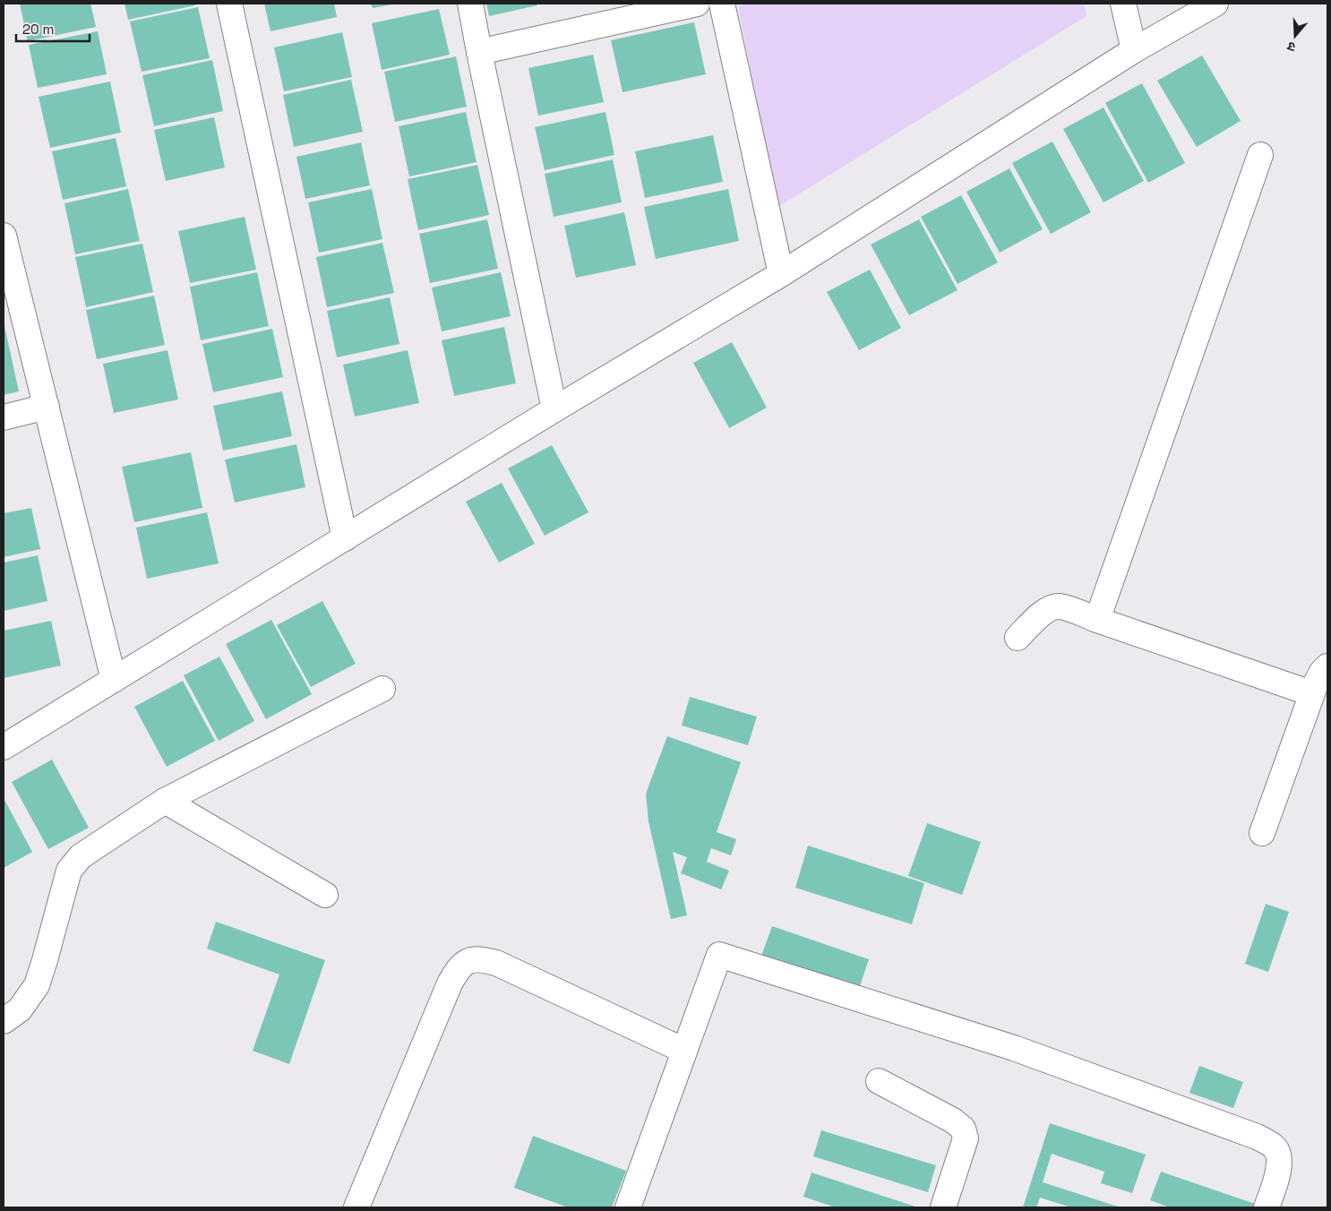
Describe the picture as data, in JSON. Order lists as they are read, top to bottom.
{
  "scale_bar": "20 m",
  "north": "bottom"
}
